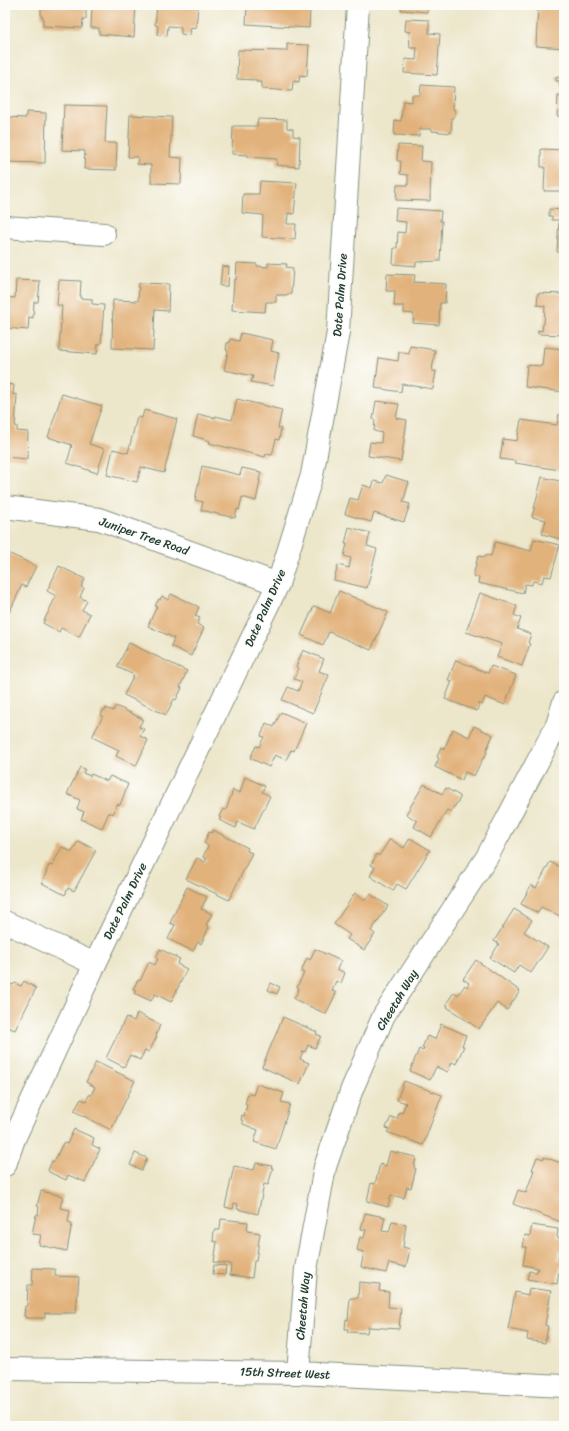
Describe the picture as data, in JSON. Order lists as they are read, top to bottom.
{
  "streets": {
    "street": [
      "Date Palm Drive",
      "Juniper Tree Road",
      "Cheetah Way",
      "15th Street West"
    ]
  },
  "crossings": [
    ["Date Palm Drive", "Juniper Tree Road"],
    ["Cheetah Way", "15th Street West"]
  ]
}
